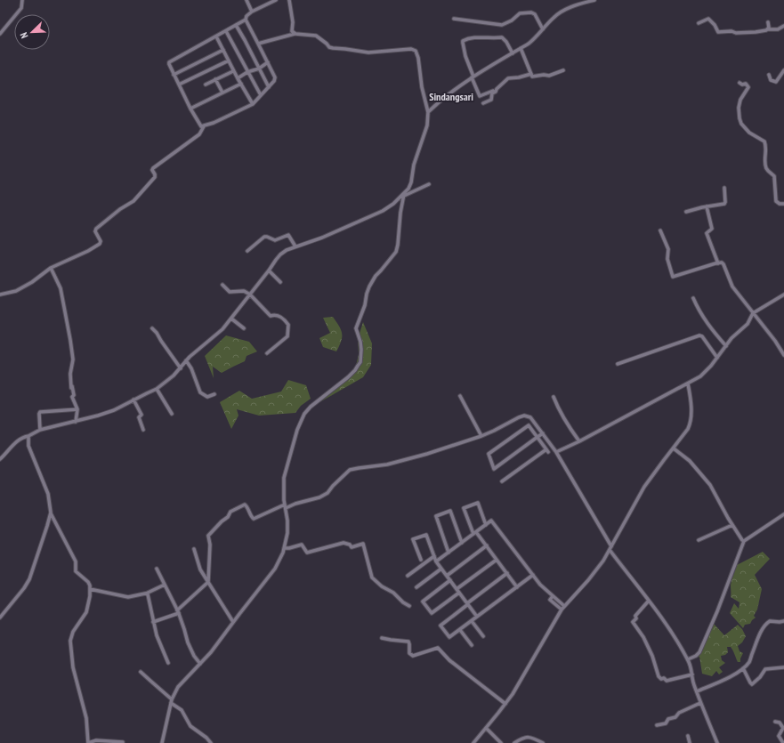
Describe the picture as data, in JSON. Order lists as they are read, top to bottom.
{
  "districts": ["Sindangsari"],
  "north": "bottom left"
}
